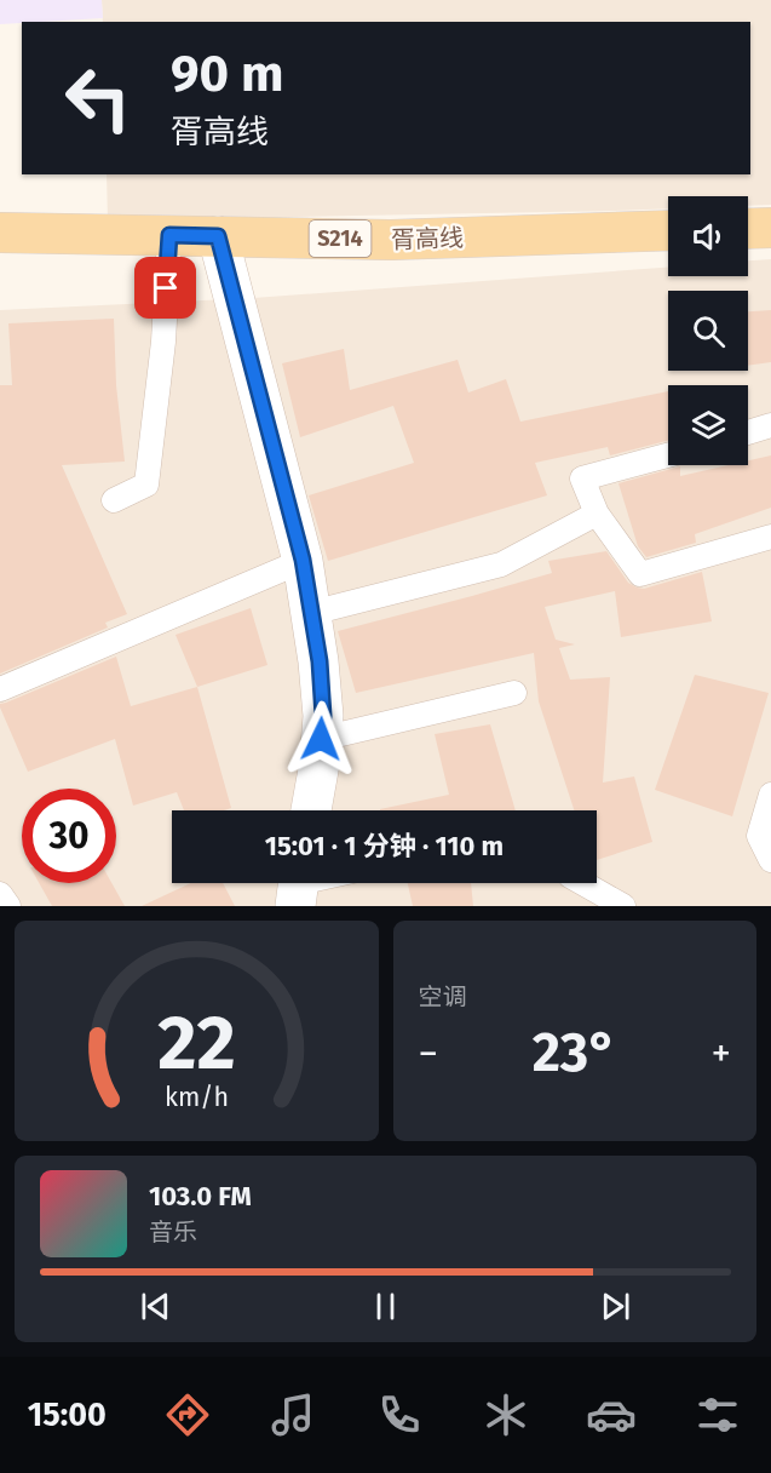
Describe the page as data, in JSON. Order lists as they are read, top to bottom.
{
  "streets": {
    "main road": ["S214", "胥高线"]
  },
  "page": {
    "turn": ["90 m", "胥高线"],
    "limit": "30",
    "trip": "15:01 · 1 分钟 · 110 m",
    "tile": "空调",
    "heat": ["−", "23°", "+"],
    "song": ["103.0 FM", "音乐"],
    "tabs": "15:00",
    "gauge": ["22", "km/h"]
  }
}
